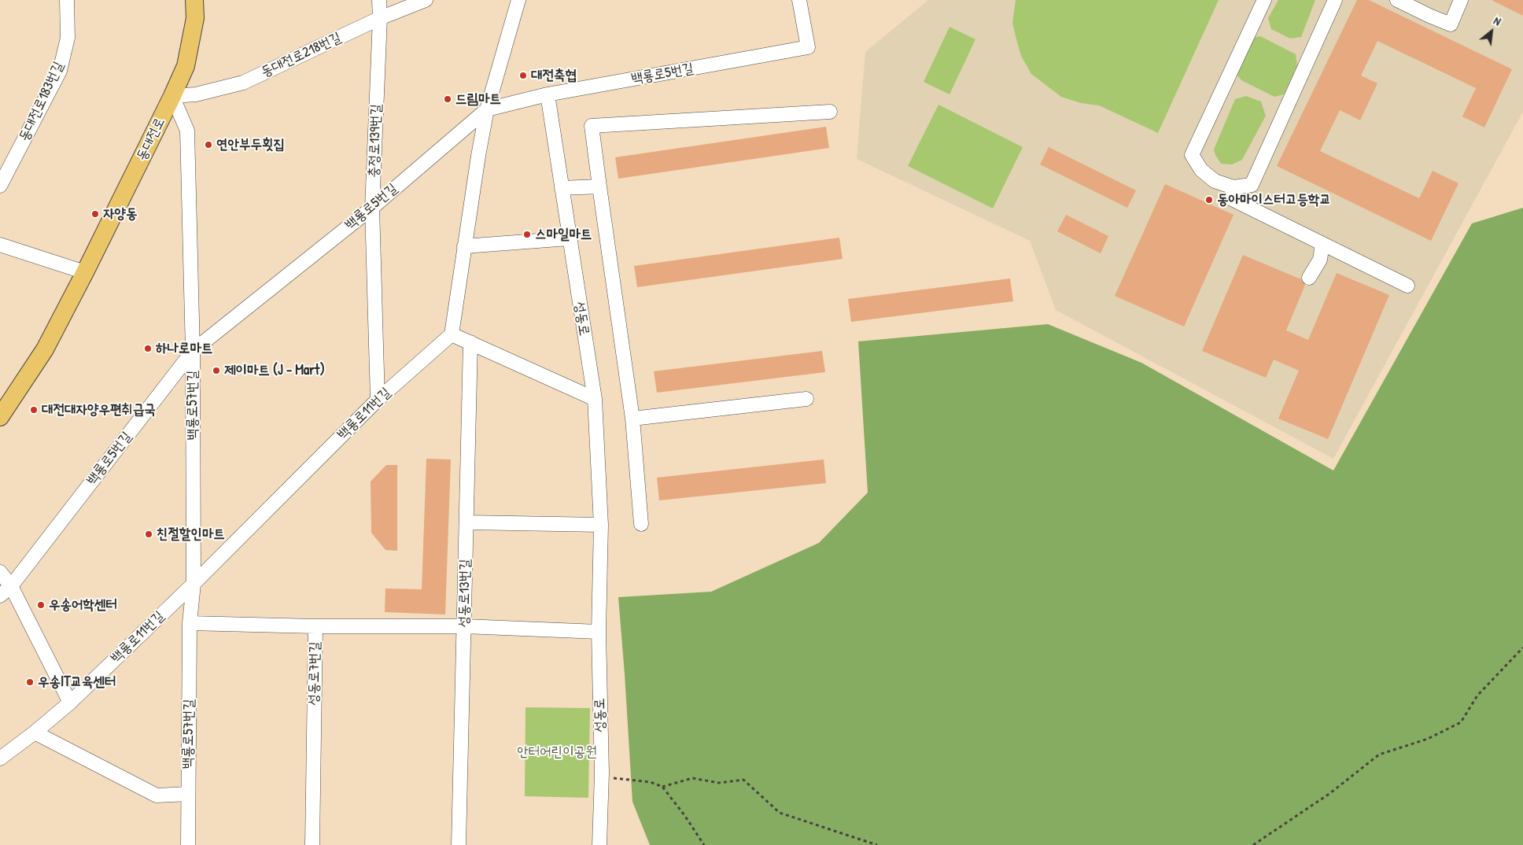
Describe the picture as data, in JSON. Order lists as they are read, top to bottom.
{
  "streets": {
    "main road": ["동대전로"],
    "street": [
      "동대전로218번길",
      "백룡로5번길",
      "동대전로183번길",
      "충정로139번길",
      "성동로",
      "백룡로57번길",
      "백룡로11번길",
      "성동로13번길",
      "성동로7번길"
    ]
  },
  "crossings": [
    ["동대전로218번길", "동대전로"],
    ["동대전로218번길", "충정로139번길"],
    ["동대전로218번길", "백룡로57번길"],
    ["백룡로5번길", "충정로139번길"],
    ["백룡로5번길", "성동로"],
    ["백룡로5번길", "백룡로57번길"],
    ["동대전로", "백룡로57번길"],
    ["충정로139번길", "백룡로11번길"],
    ["백룡로57번길", "백룡로11번길"],
    ["성동로13번길", "성동로7번길"]
  ],
  "parks": ["안터어린이공원"],
  "places": [
    "대전축협",
    "드림마트",
    "연안부두횟집",
    "동아마이스터고등학교",
    "자양동",
    "스마일마트",
    "하나로마트",
    "제이마트 (J - Mart)",
    "대전대자양우편취급국",
    "친절할인마트",
    "우송어학센터",
    "우송IT교육센터"
  ],
  "north": "top right"
}
